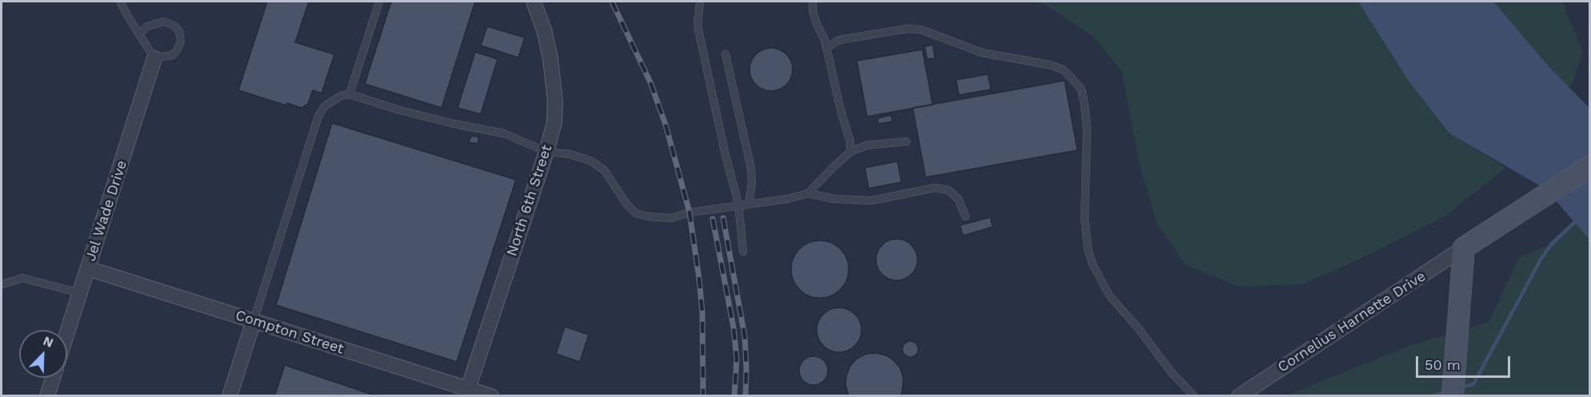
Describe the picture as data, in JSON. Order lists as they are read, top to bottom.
{
  "streets": {
    "street": [
      "North 6th Street",
      "Jel Wade Drive",
      "Cornelius Harnette Drive",
      "Compton Street"
    ]
  },
  "crossings": [
    ["North 6th Street", "Compton Street"],
    ["Jel Wade Drive", "Compton Street"]
  ],
  "scale_bar": "50 m",
  "north": "top right"
}
